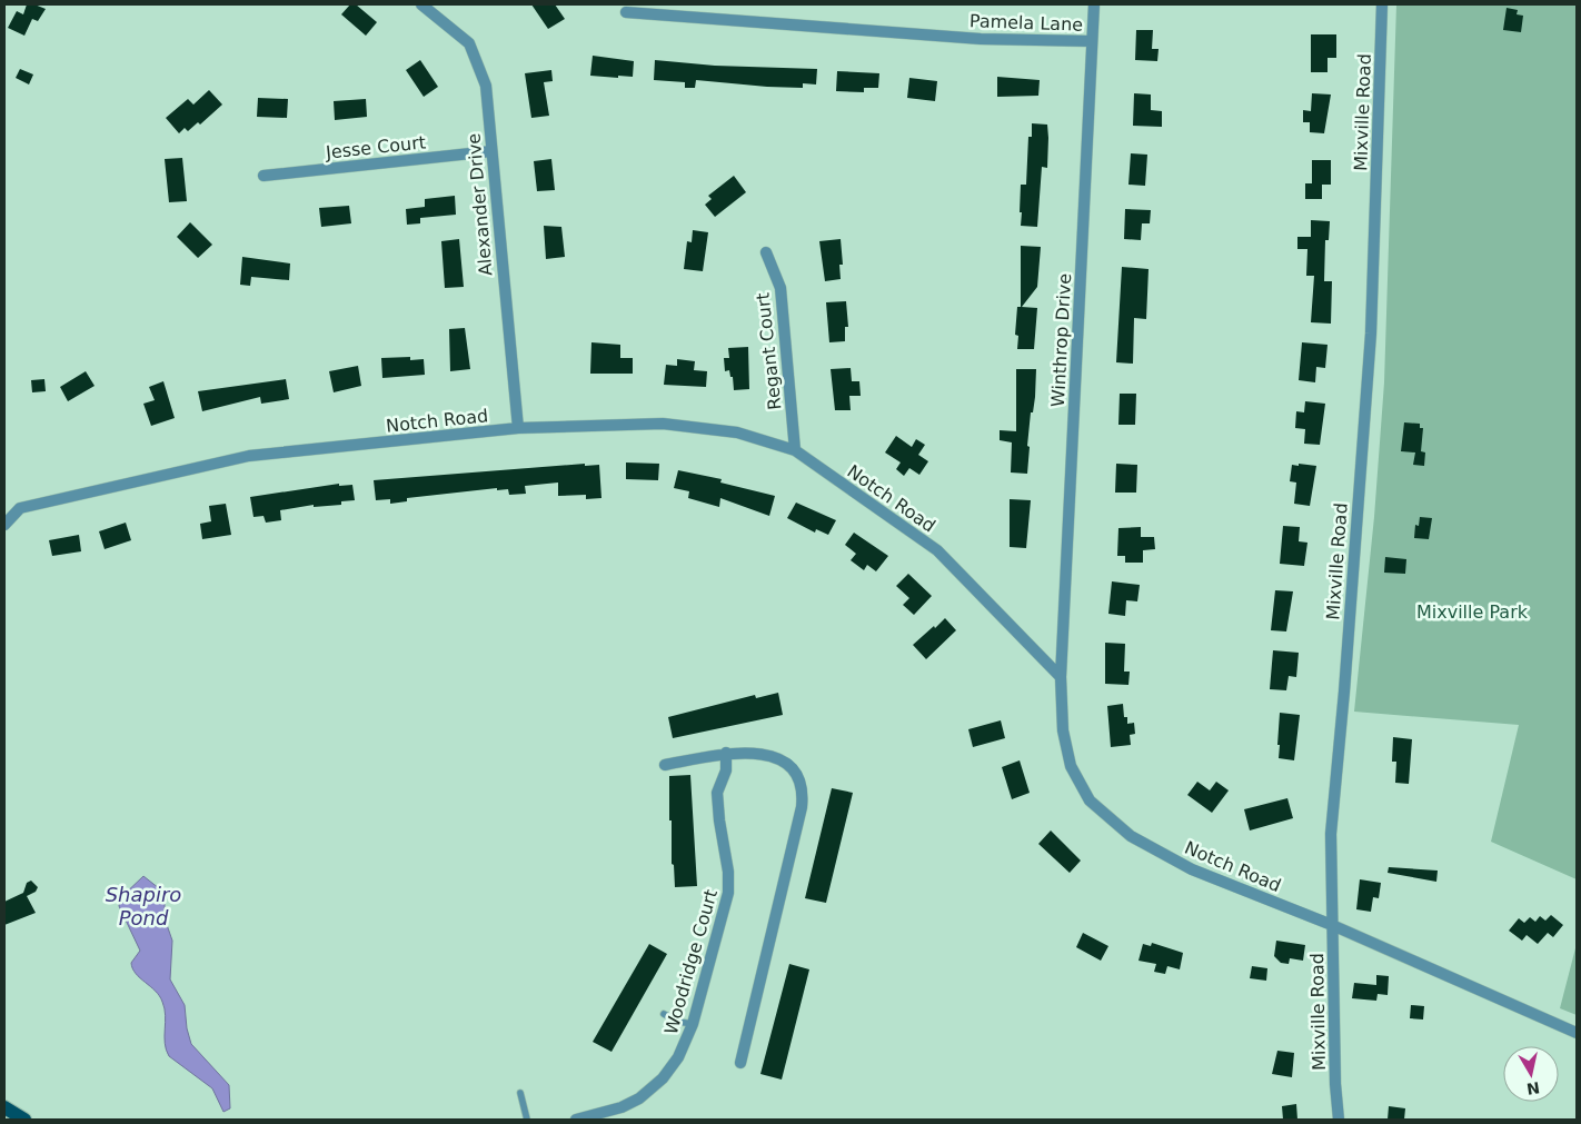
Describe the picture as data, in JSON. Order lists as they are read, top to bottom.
{
  "streets": {
    "street": [
      "Pamela Lane",
      "Mixville Road",
      "Jesse Court",
      "Alexander Drive",
      "Winthrop Drive",
      "Regant Court",
      "Notch Road",
      "Woodridge Court"
    ]
  },
  "crossings": [
    ["Pamela Lane", "Winthrop Drive"],
    ["Mixville Road", "Notch Road"],
    ["Jesse Court", "Alexander Drive"],
    ["Alexander Drive", "Notch Road"],
    ["Winthrop Drive", "Notch Road"],
    ["Regant Court", "Notch Road"]
  ],
  "water": ["Shapiro Pond"],
  "parks": ["Mixville Park"],
  "north": "bottom"
}
